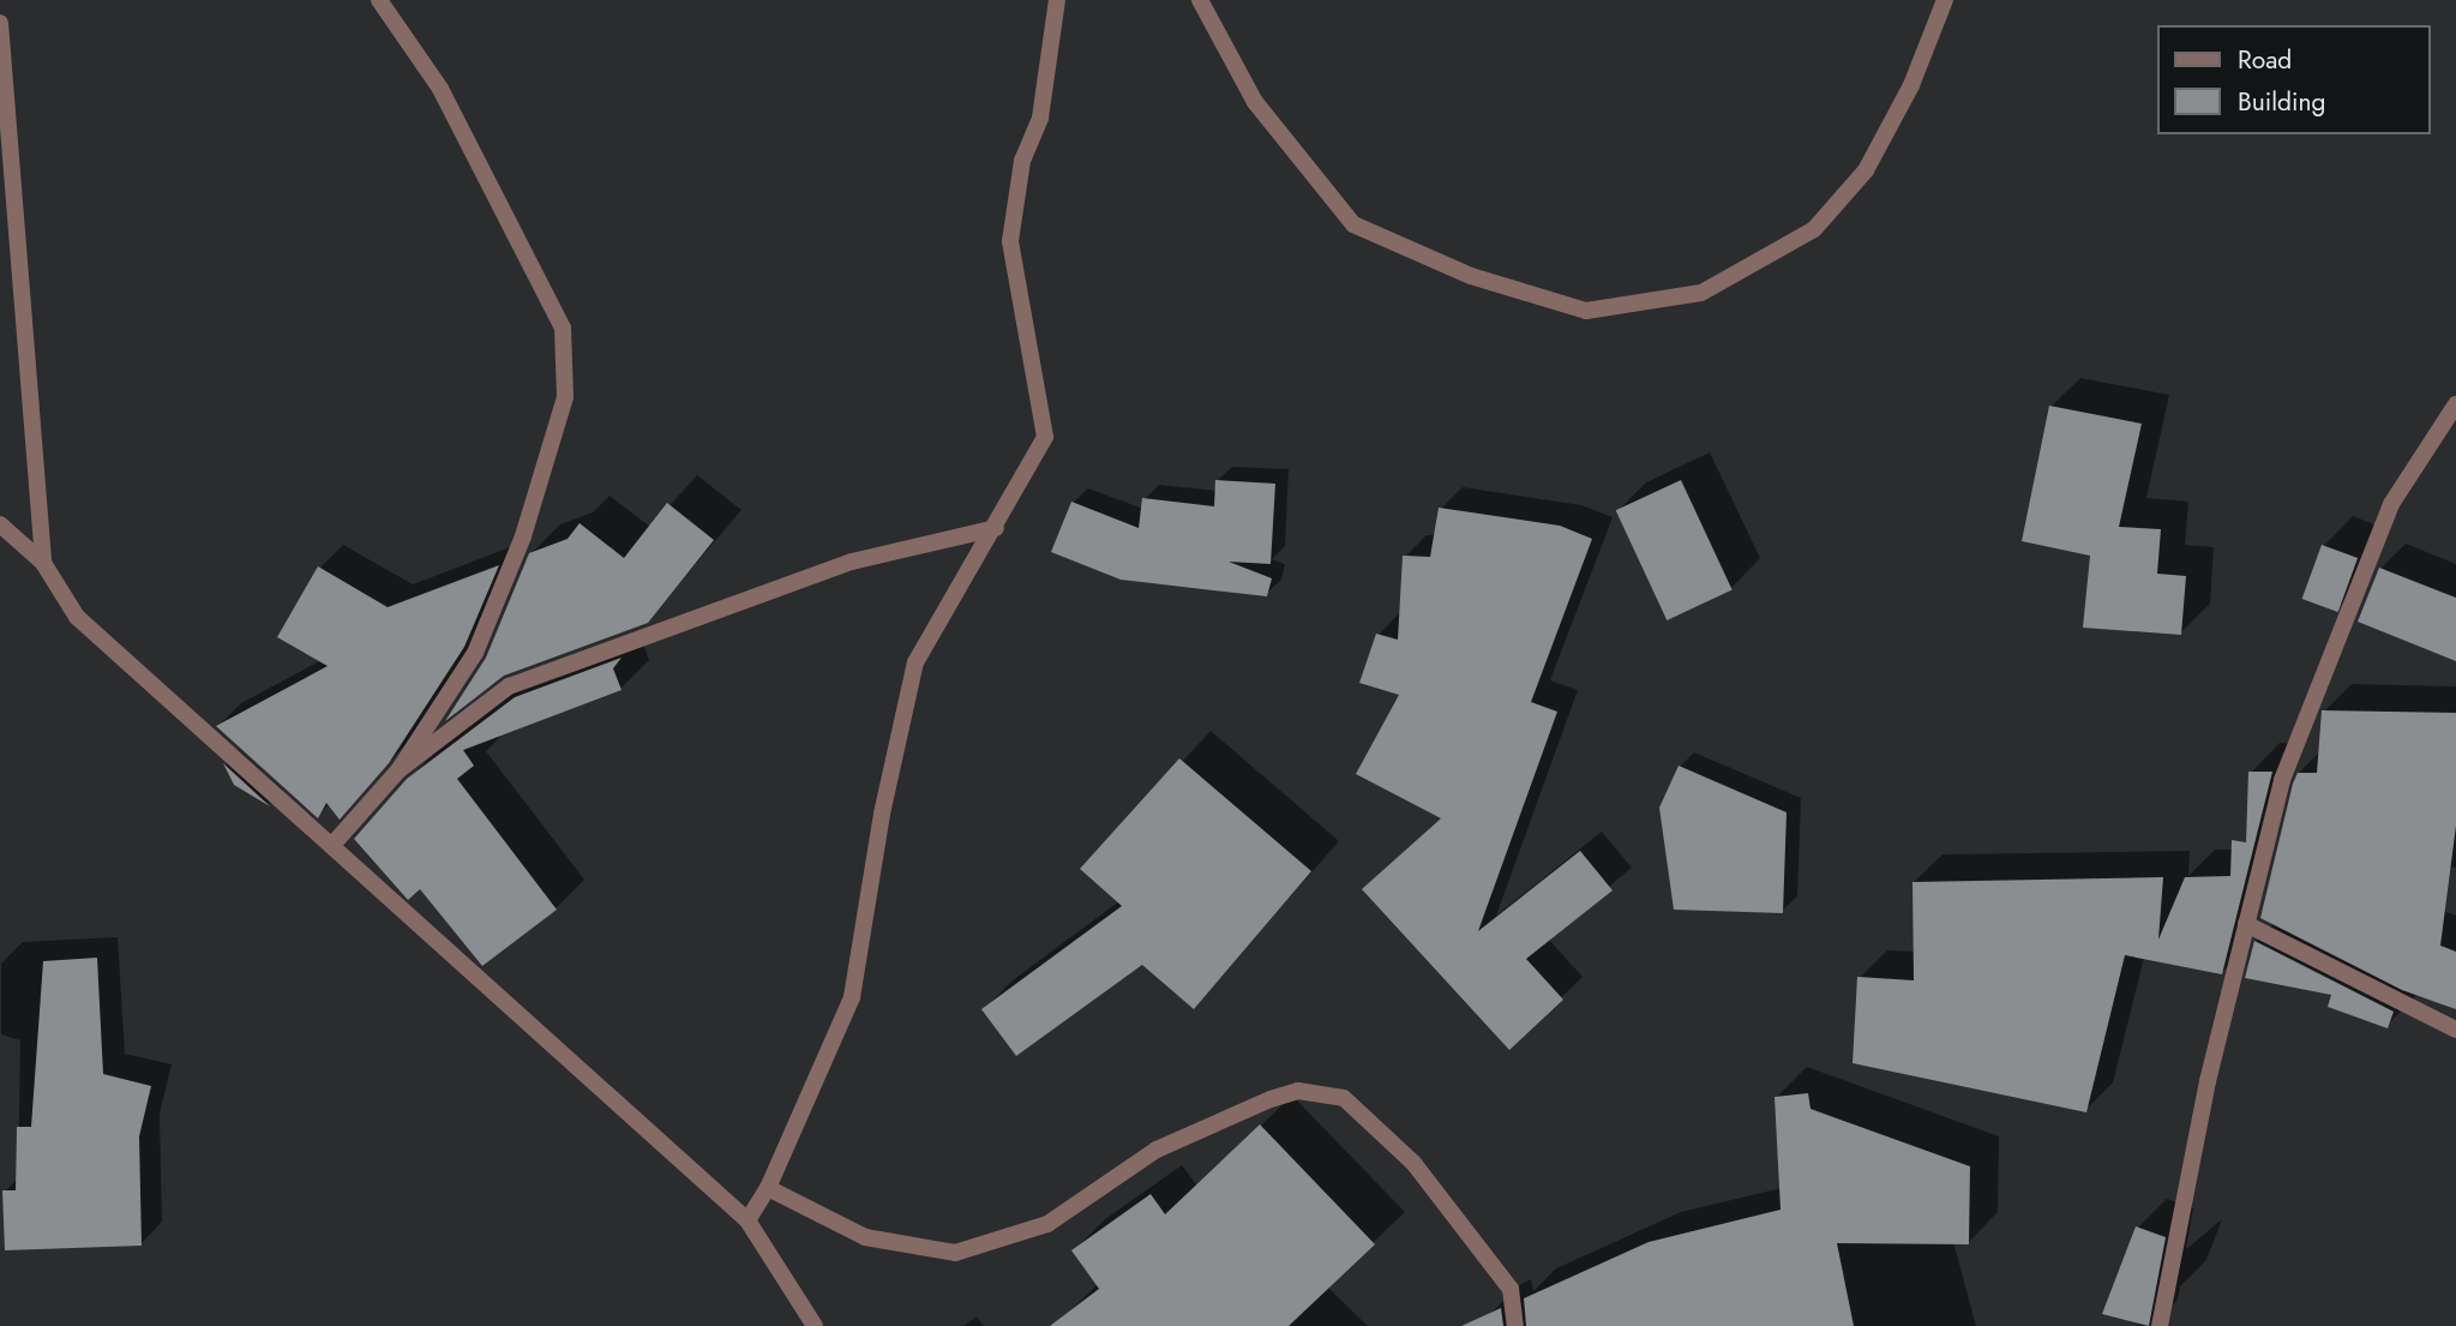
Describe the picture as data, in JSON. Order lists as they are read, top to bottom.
{
  "legend": ["Road", "Building"]
}
